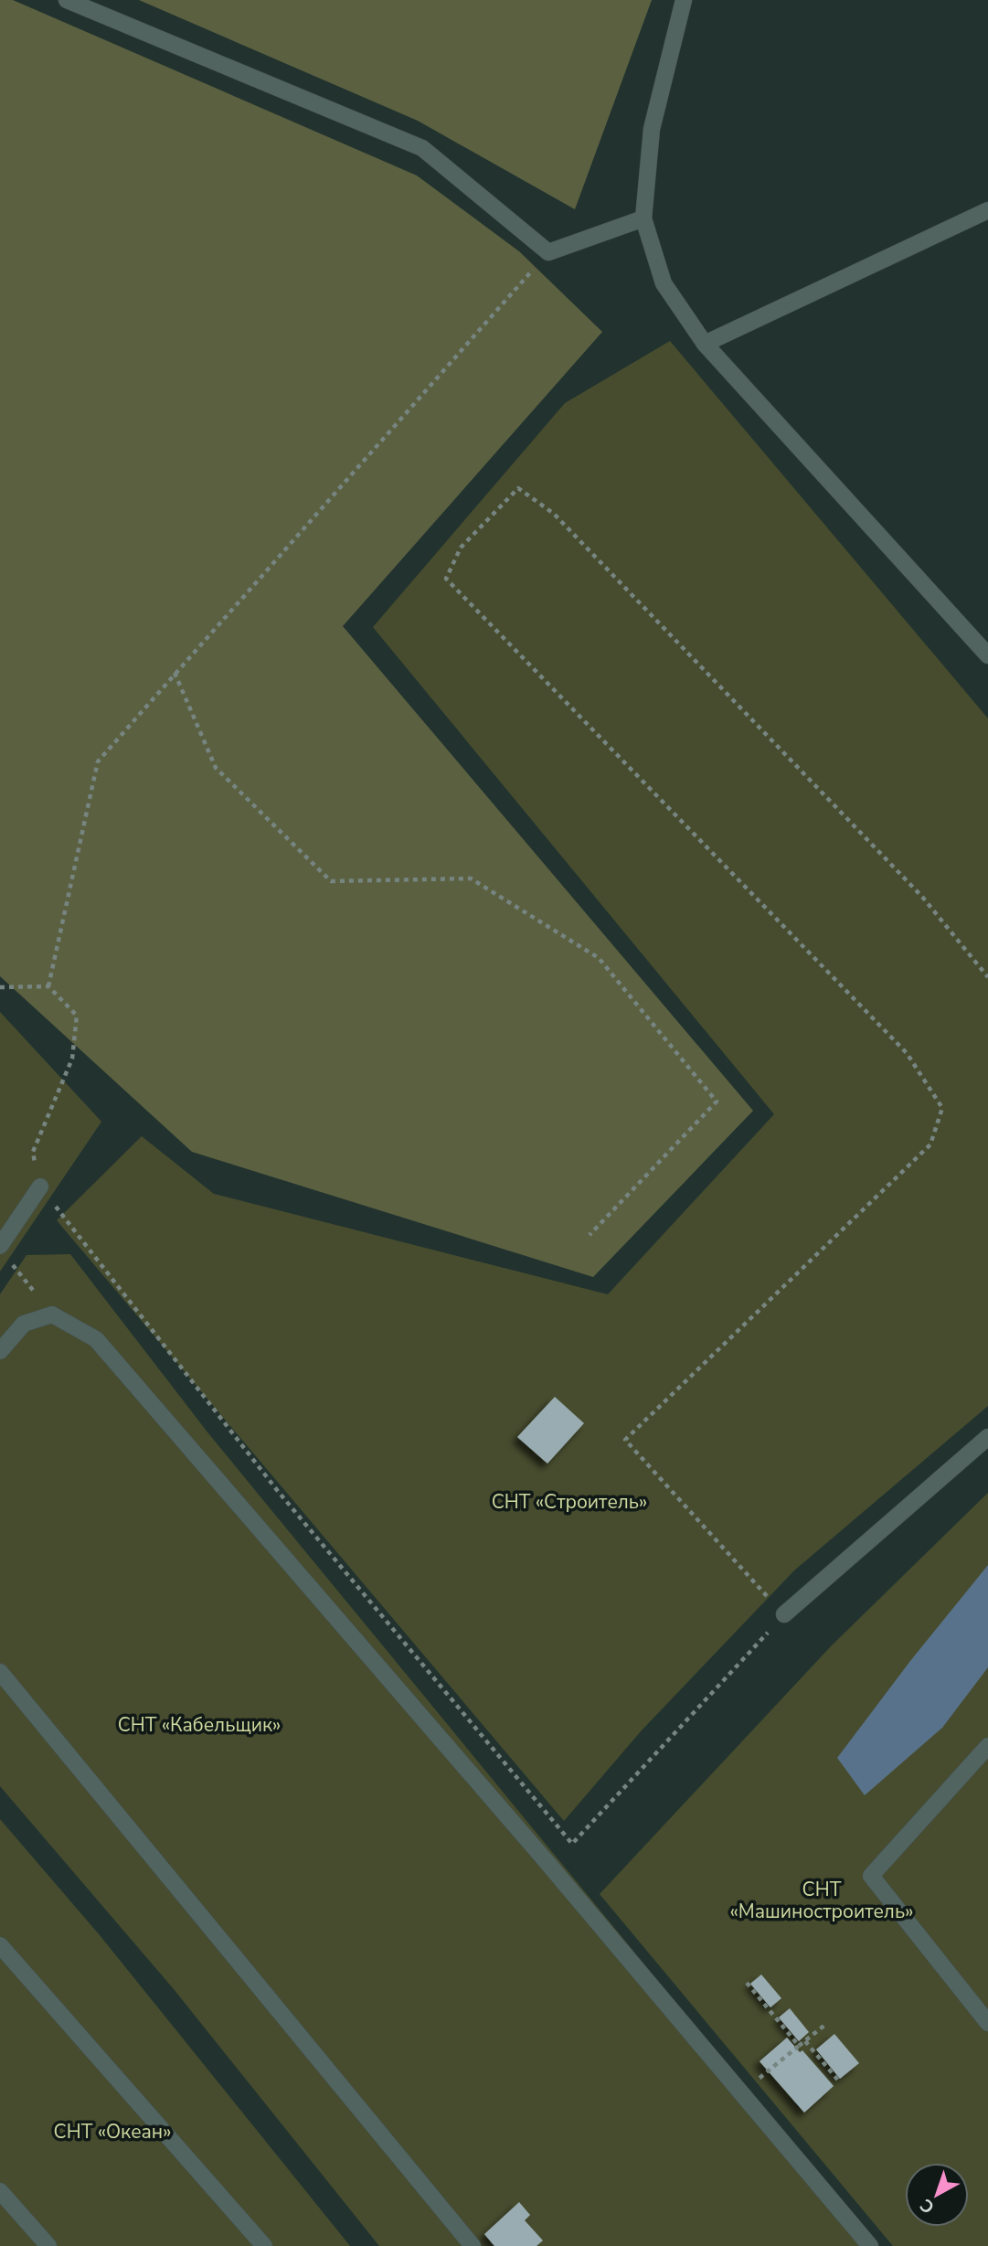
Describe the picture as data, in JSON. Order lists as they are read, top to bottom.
{
  "parks": [
    "СНТ «Строитель»",
    "СНТ «Кабельщик»",
    "СНТ «Машиностроитель»",
    "СНТ «Океан»"
  ],
  "north": "bottom left"
}
